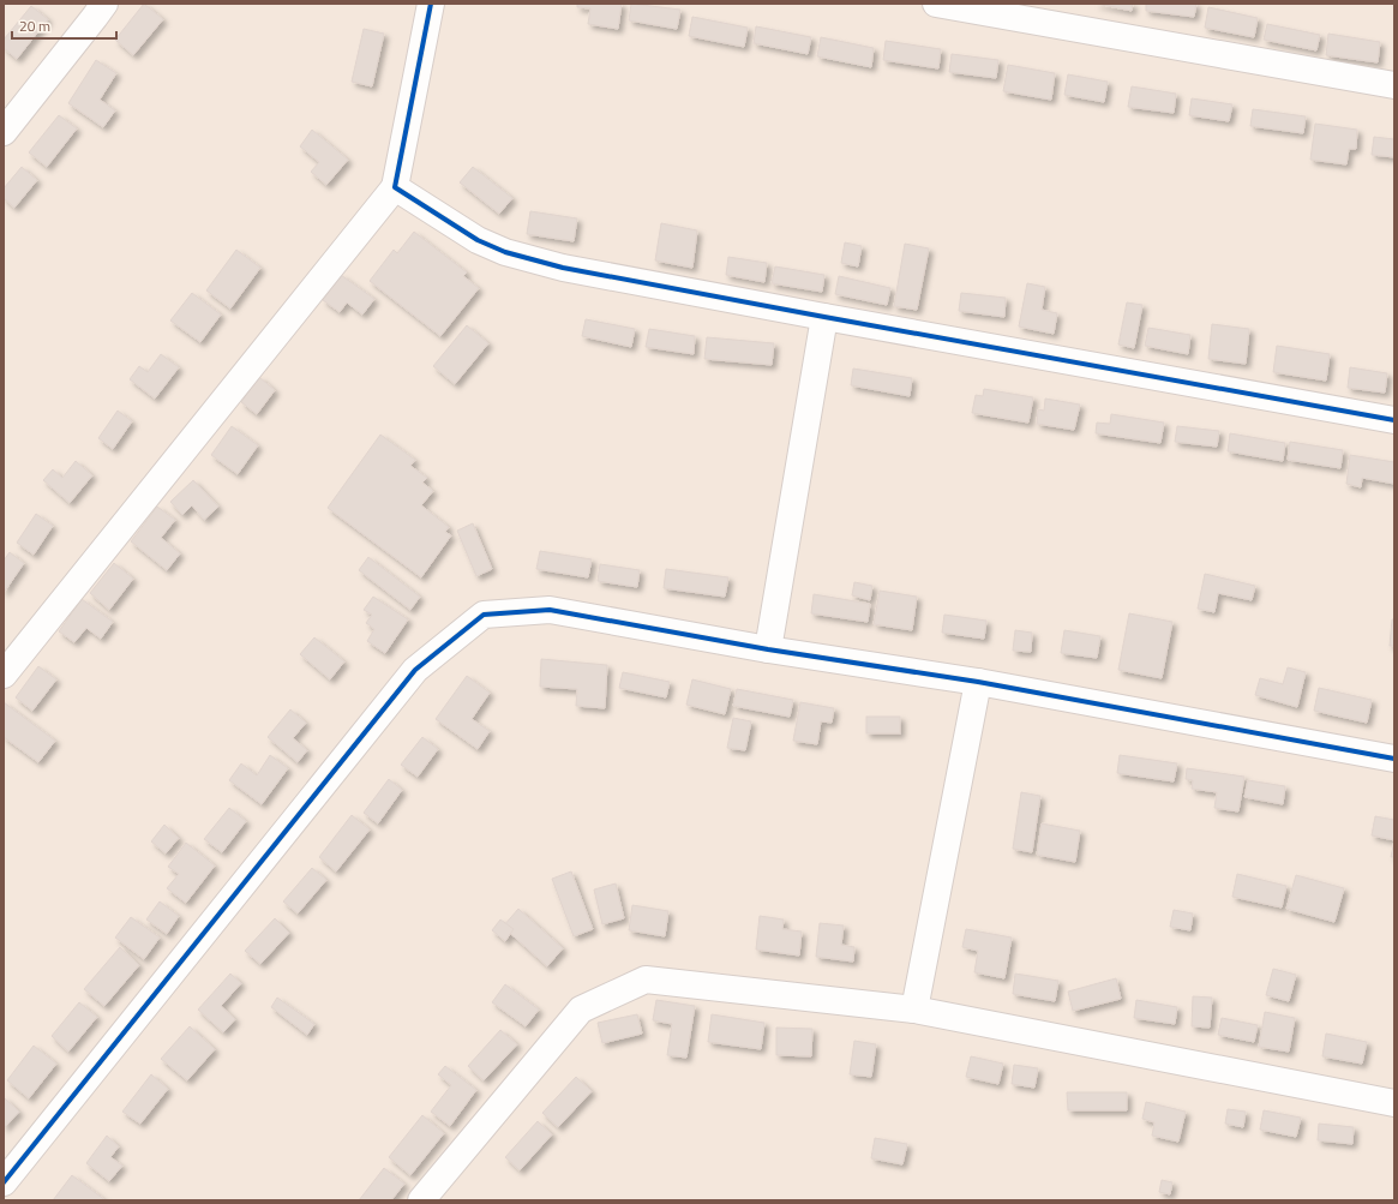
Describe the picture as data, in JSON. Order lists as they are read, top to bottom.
{
  "scale_bar": "20 m"
}
